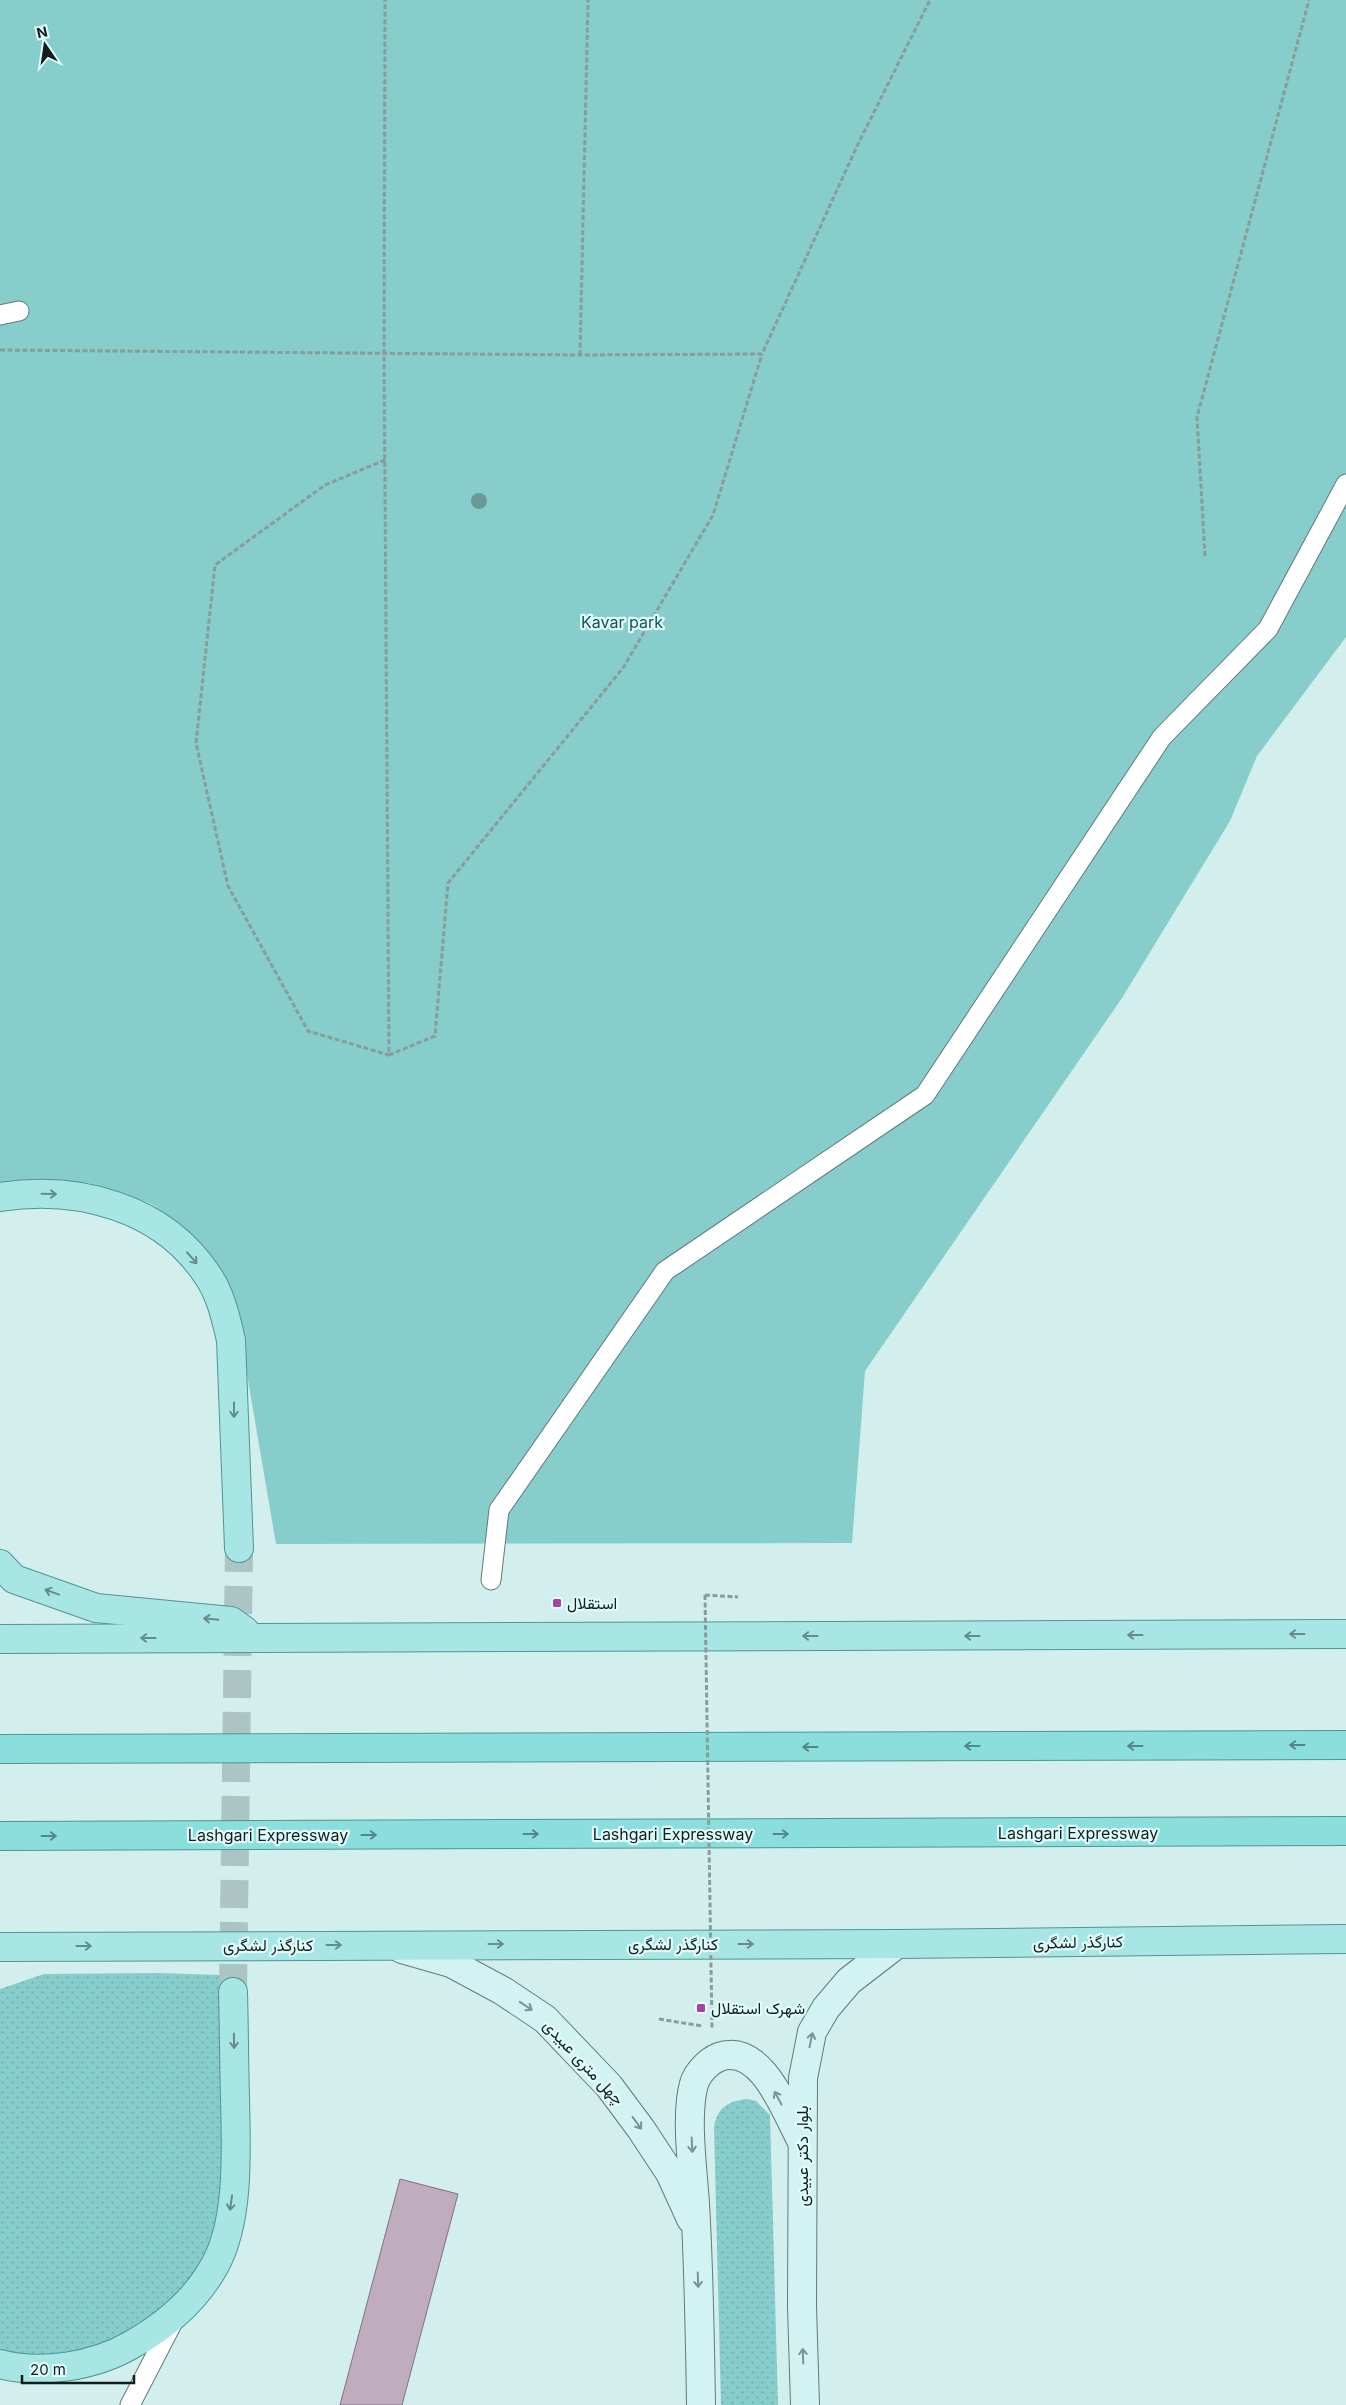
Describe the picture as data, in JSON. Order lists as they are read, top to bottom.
{
  "streets": {
    "highway": ["Lashgari Expressway"],
    "main road": ["کنارگذر لشگری", "چهل متری عبیدی", "بلوار دکتر عبیدی"]
  },
  "crossings": [
    ["کنارگذر لشگری", "چهل متری عبیدی"],
    ["کنارگذر لشگری", "بلوار دکتر عبیدی"]
  ],
  "one_way": ["کنارگذر لشگری", "چهل متری عبیدی"],
  "parks": ["Kavar park"],
  "places": {
    "transit": ["استقلال", "شهرک استقلال"]
  },
  "scale_bar": "20 m",
  "north": "top"
}
